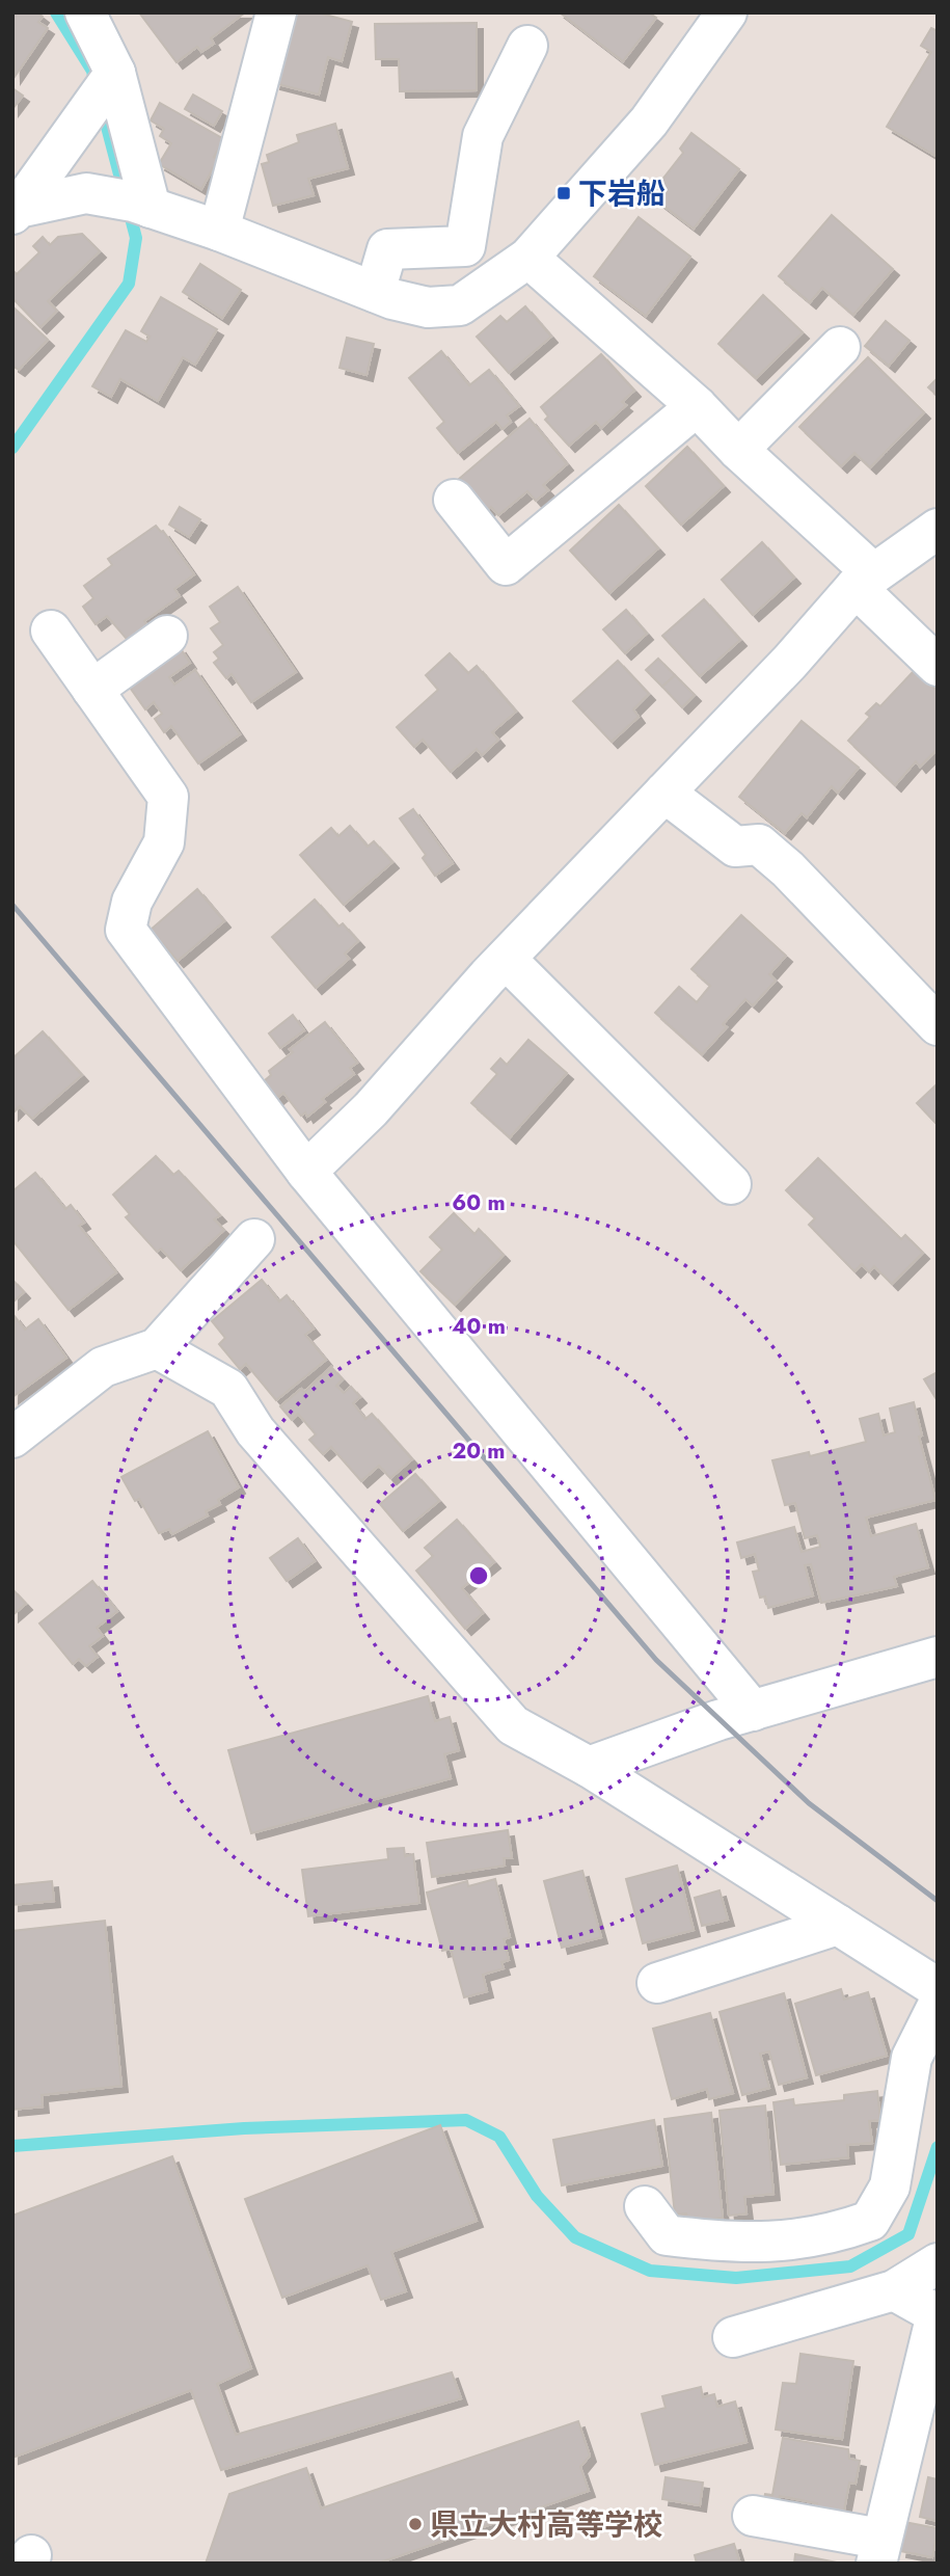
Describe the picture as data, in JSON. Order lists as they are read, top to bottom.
{
  "places": {
    "transit": ["下岩船"],
    "other": ["県立大村高等学校"]
  },
  "rings": ["60 m", "40 m", "20 m"]
}
